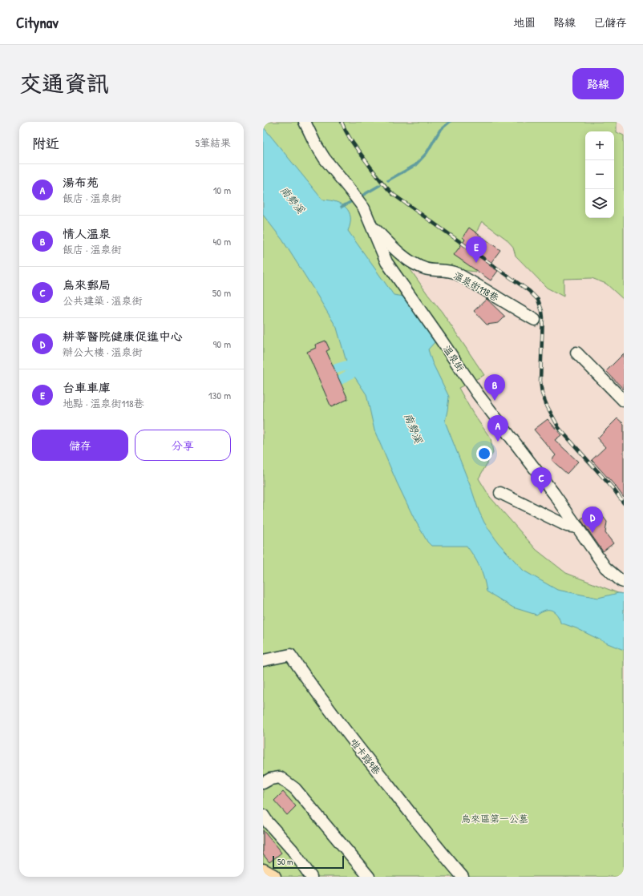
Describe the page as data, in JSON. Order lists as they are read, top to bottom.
{
  "streets": {
    "street": ["溫泉街118巷", "溫泉街", "啦卡路9巷"]
  },
  "crossings": [
    ["溫泉街118巷", "溫泉街"]
  ],
  "water": ["南勢溪"],
  "parks": ["烏來區第一公墓"],
  "scale_bar": "50 m",
  "page": {
    "header": "Citynav",
    "nav": ["地圖", "路線", "已儲存"],
    "title": "交通資訊",
    "buttons": [
      "路線",
      ["儲存", "分享"]
    ],
    "heading": ["附近", "5筆結果"],
    "map_buttons": ["+", "−"],
    "list": [
      {
        "mark": "A",
        "name": "湯布苑",
        "note": "飯店 · 溫泉街",
        "value": "10 m"
      },
      {
        "mark": "B",
        "name": "情人溫泉",
        "note": "飯店 · 溫泉街",
        "value": "40 m"
      },
      {
        "mark": "C",
        "name": "烏來郵局",
        "note": "公共建築 · 溫泉街",
        "value": "50 m"
      },
      {
        "mark": "D",
        "name": "耕莘醫院健康促進中心",
        "note": "辦公大樓 · 溫泉街",
        "value": "90 m"
      },
      {
        "mark": "E",
        "name": "台車車庫",
        "note": "地點 · 溫泉街118巷",
        "value": "130 m"
      }
    ],
    "pins": [
      "E",
      "B",
      "A",
      "C",
      "D"
    ],
    "scale": "50 m"
  }
}
